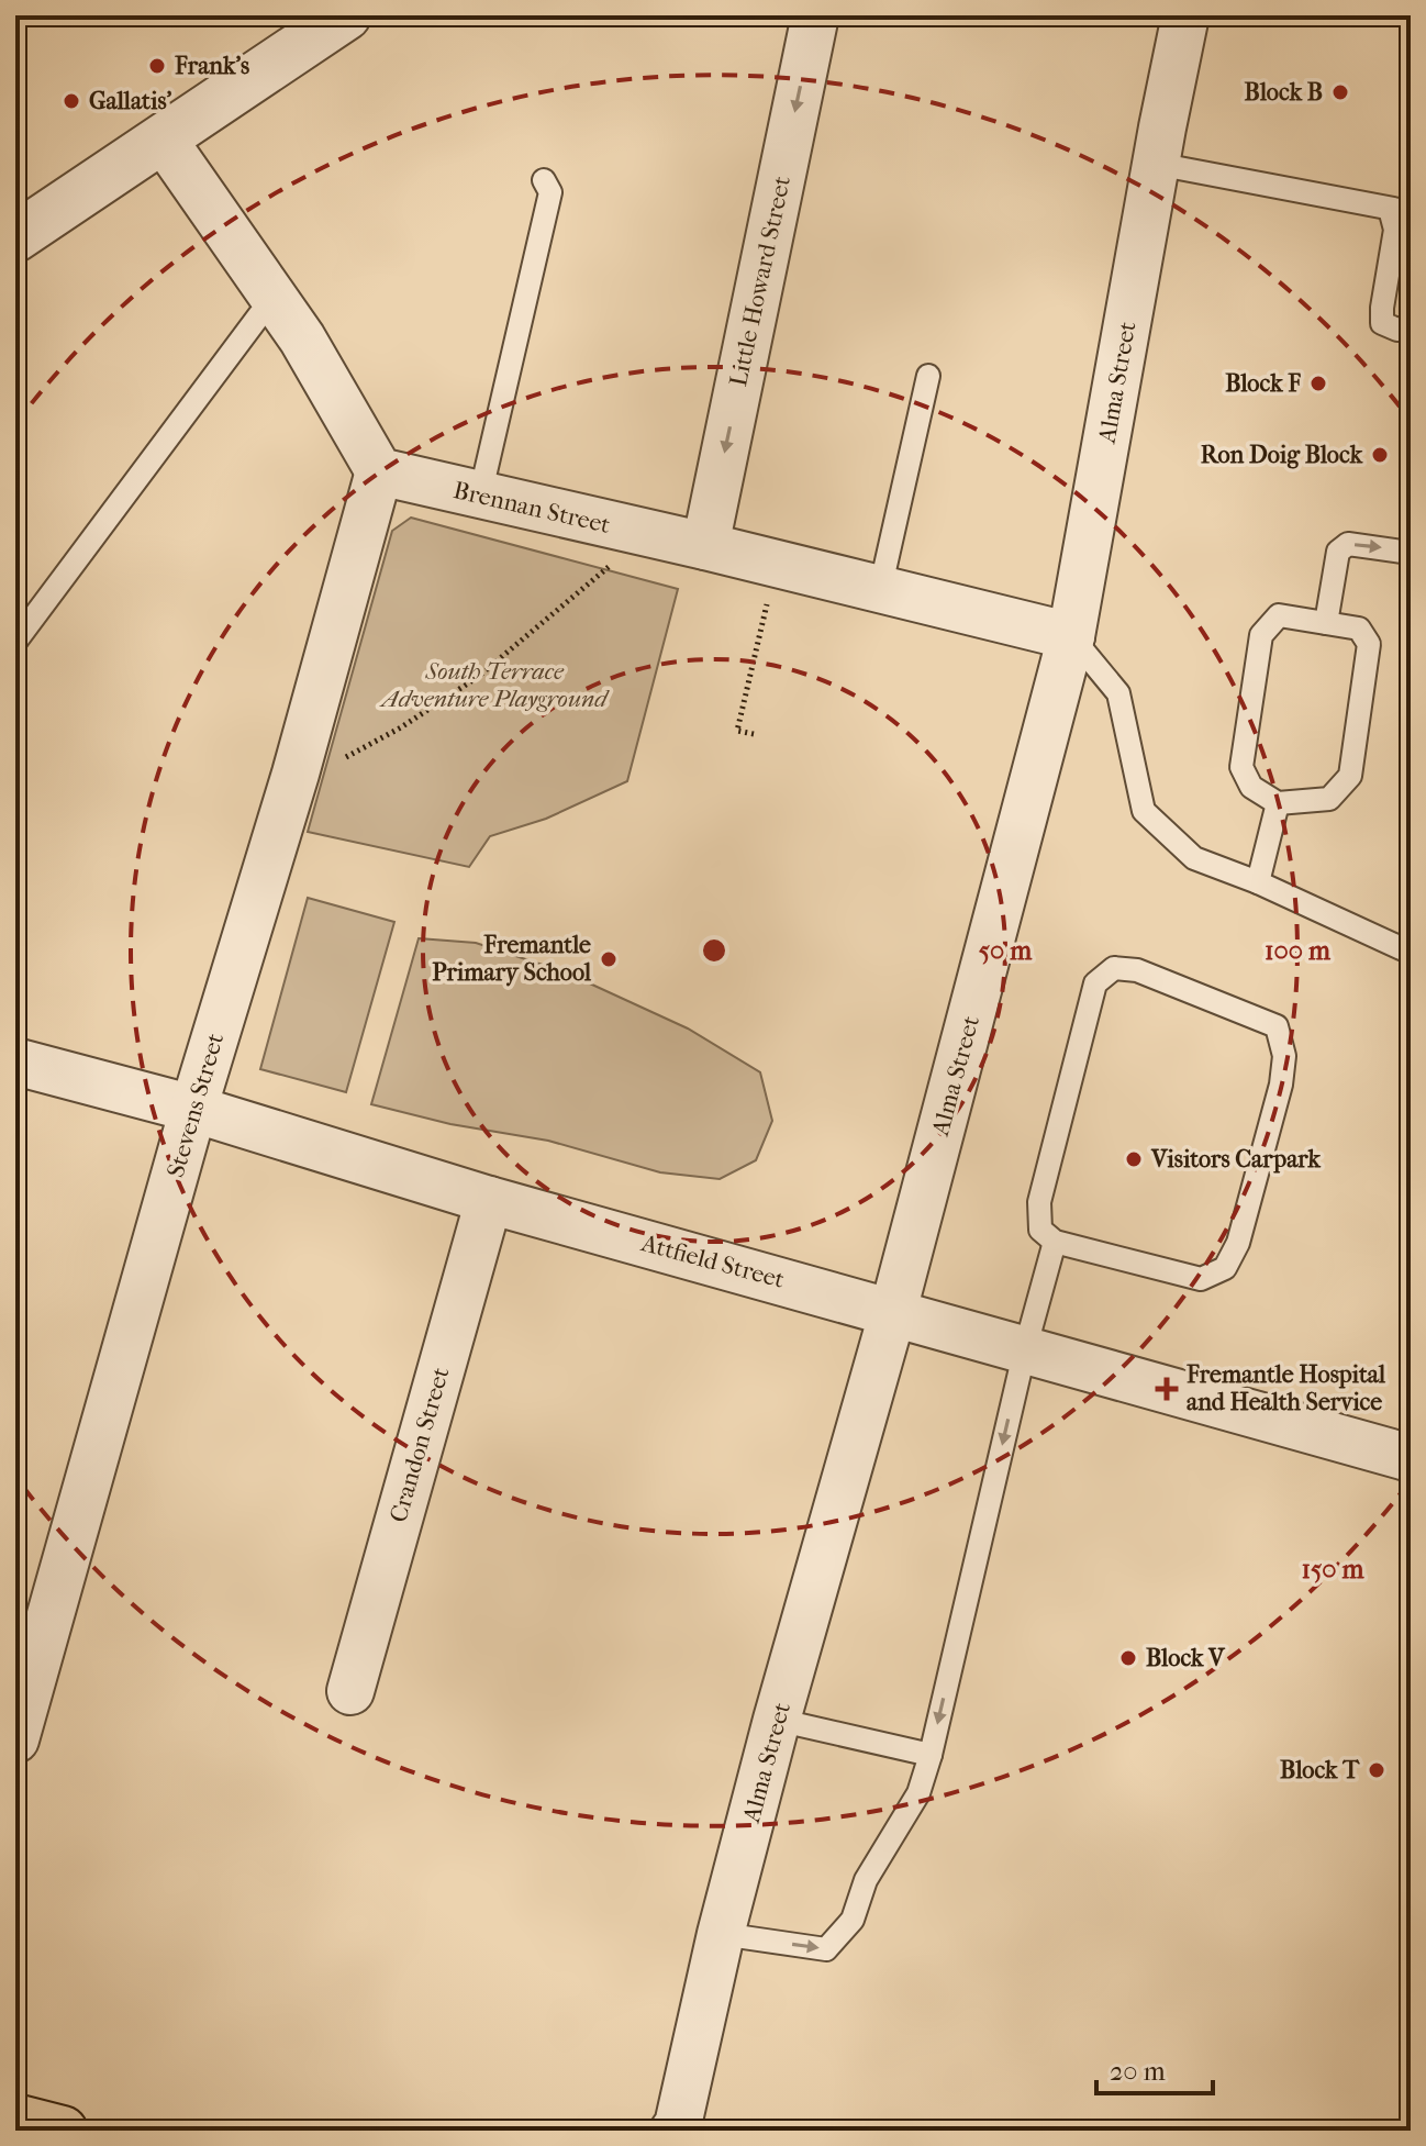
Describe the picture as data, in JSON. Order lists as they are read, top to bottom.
{
  "streets": {
    "street": [
      "Little Howard Street",
      "Alma Street",
      "Brennan Street",
      "Stevens Street",
      "Attfield Street",
      "Crandon Street"
    ]
  },
  "crossings": [
    ["Little Howard Street", "Brennan Street"],
    ["Alma Street", "Brennan Street"],
    ["Alma Street", "Attfield Street"],
    ["Brennan Street", "Stevens Street"],
    ["Stevens Street", "Attfield Street"],
    ["Attfield Street", "Crandon Street"]
  ],
  "one_way": ["Little Howard Street"],
  "parks": ["South Terrace Adventure Playground"],
  "places": {
    "other": [
      "Frank's",
      "Block B",
      "Gallatis'",
      "Block F",
      "Ron Doig Block",
      "Fremantle Primary School",
      "Visitors Carpark",
      "Block V",
      "Block T"
    ],
    "health": ["Fremantle Hospital and Health Service"]
  },
  "scale_bar": "20 m",
  "rings": ["50 m", "100 m", "150 m"]
}
